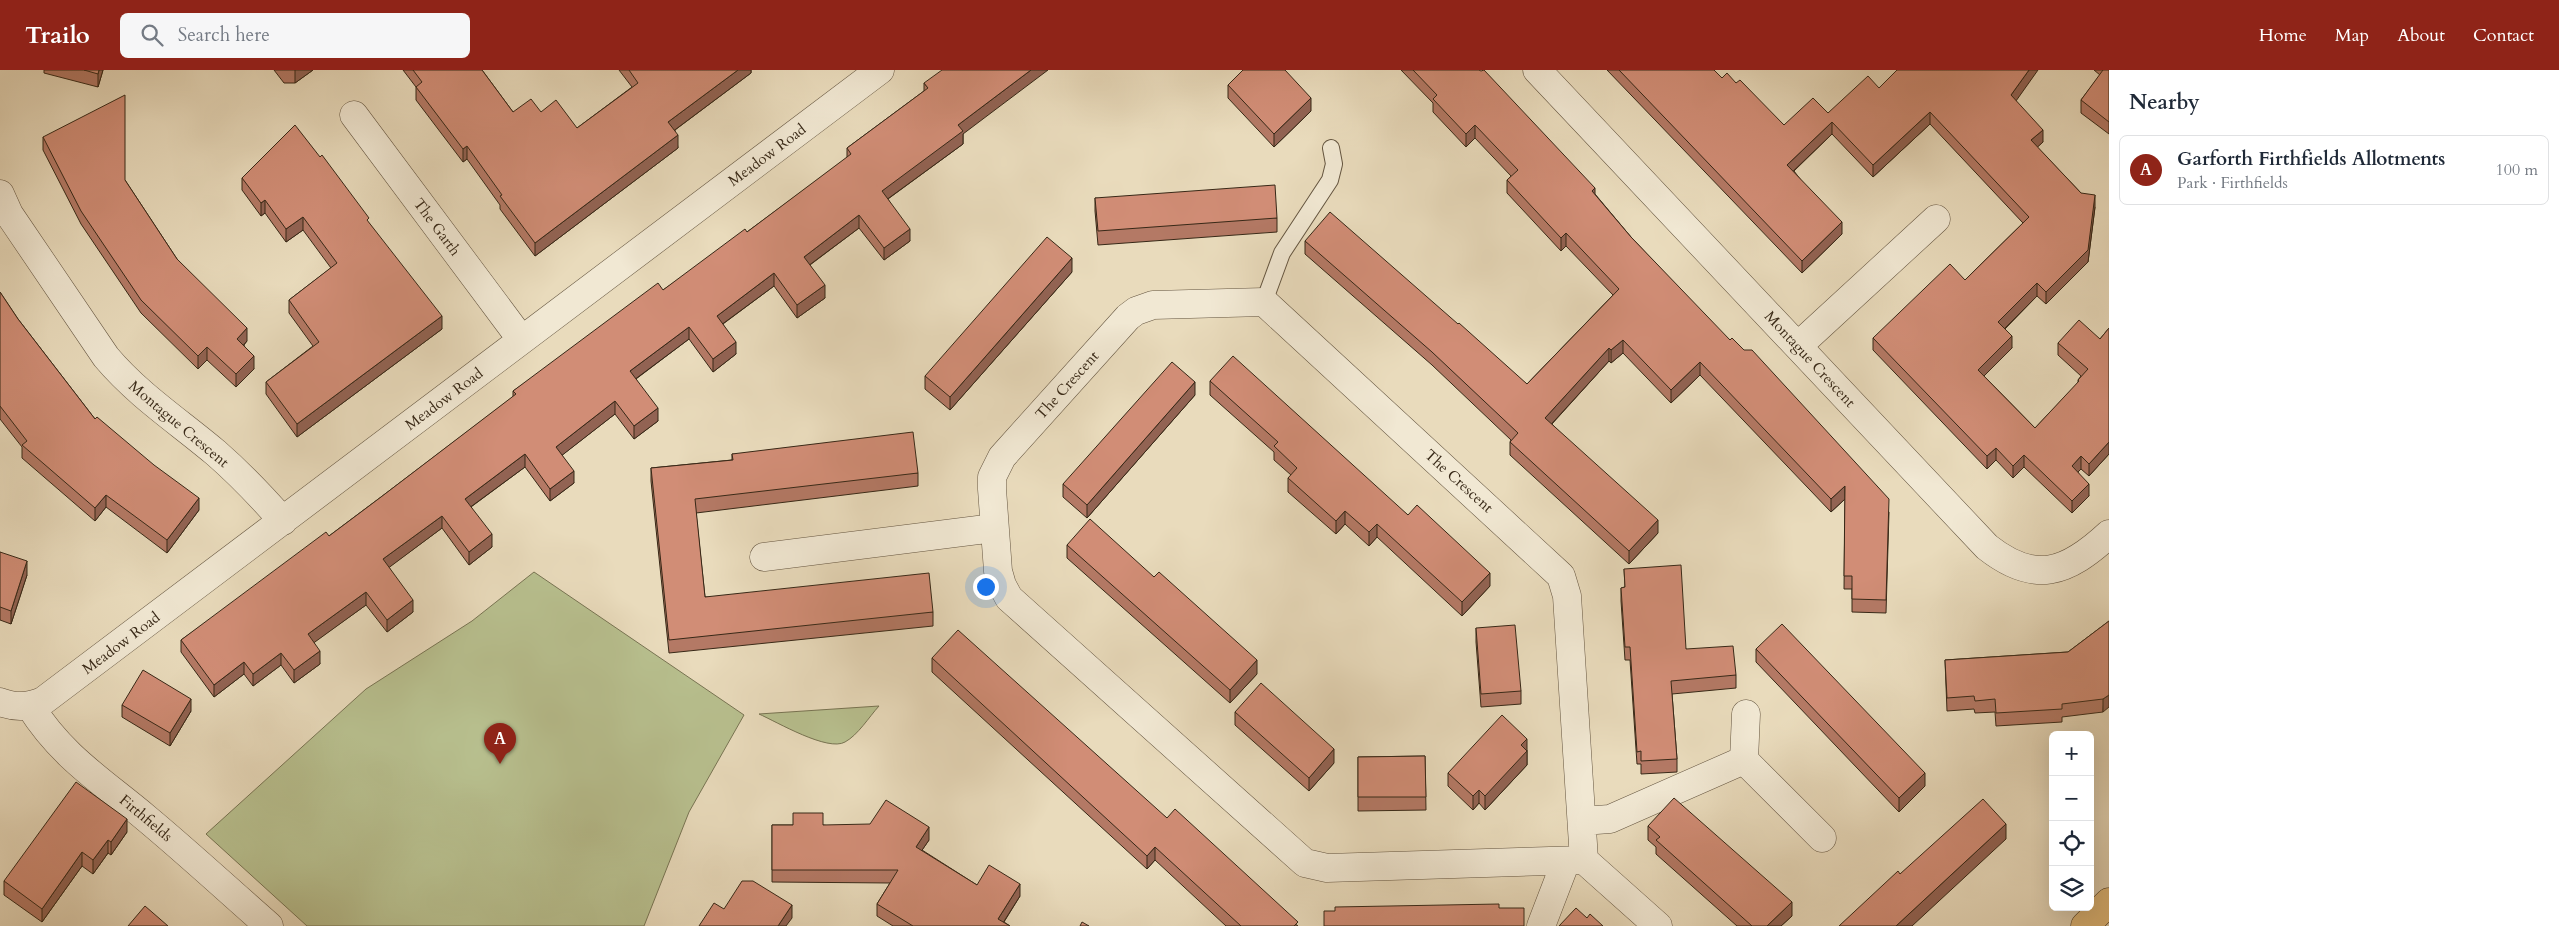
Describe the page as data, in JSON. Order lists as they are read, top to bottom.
{
  "streets": {
    "street": [
      "Meadow Road",
      "The Garth",
      "Montague Crescent",
      "The Crescent",
      "Firthfields"
    ]
  },
  "crossings": [
    ["Meadow Road", "The Garth"],
    ["Meadow Road", "Montague Crescent"],
    ["Meadow Road", "Firthfields"]
  ],
  "page": {
    "header": "Trailo",
    "search": "Search here",
    "nav": [
      "Home",
      "Map",
      "About",
      "Contact"
    ],
    "heading": "Nearby",
    "list": [
      {
        "mark": "A",
        "name": "Garforth Firthfields Allotments",
        "note": "Park · Firthfields",
        "value": "100 m"
      }
    ],
    "pins": "A",
    "map_buttons": ["+", "−"]
  }
}
